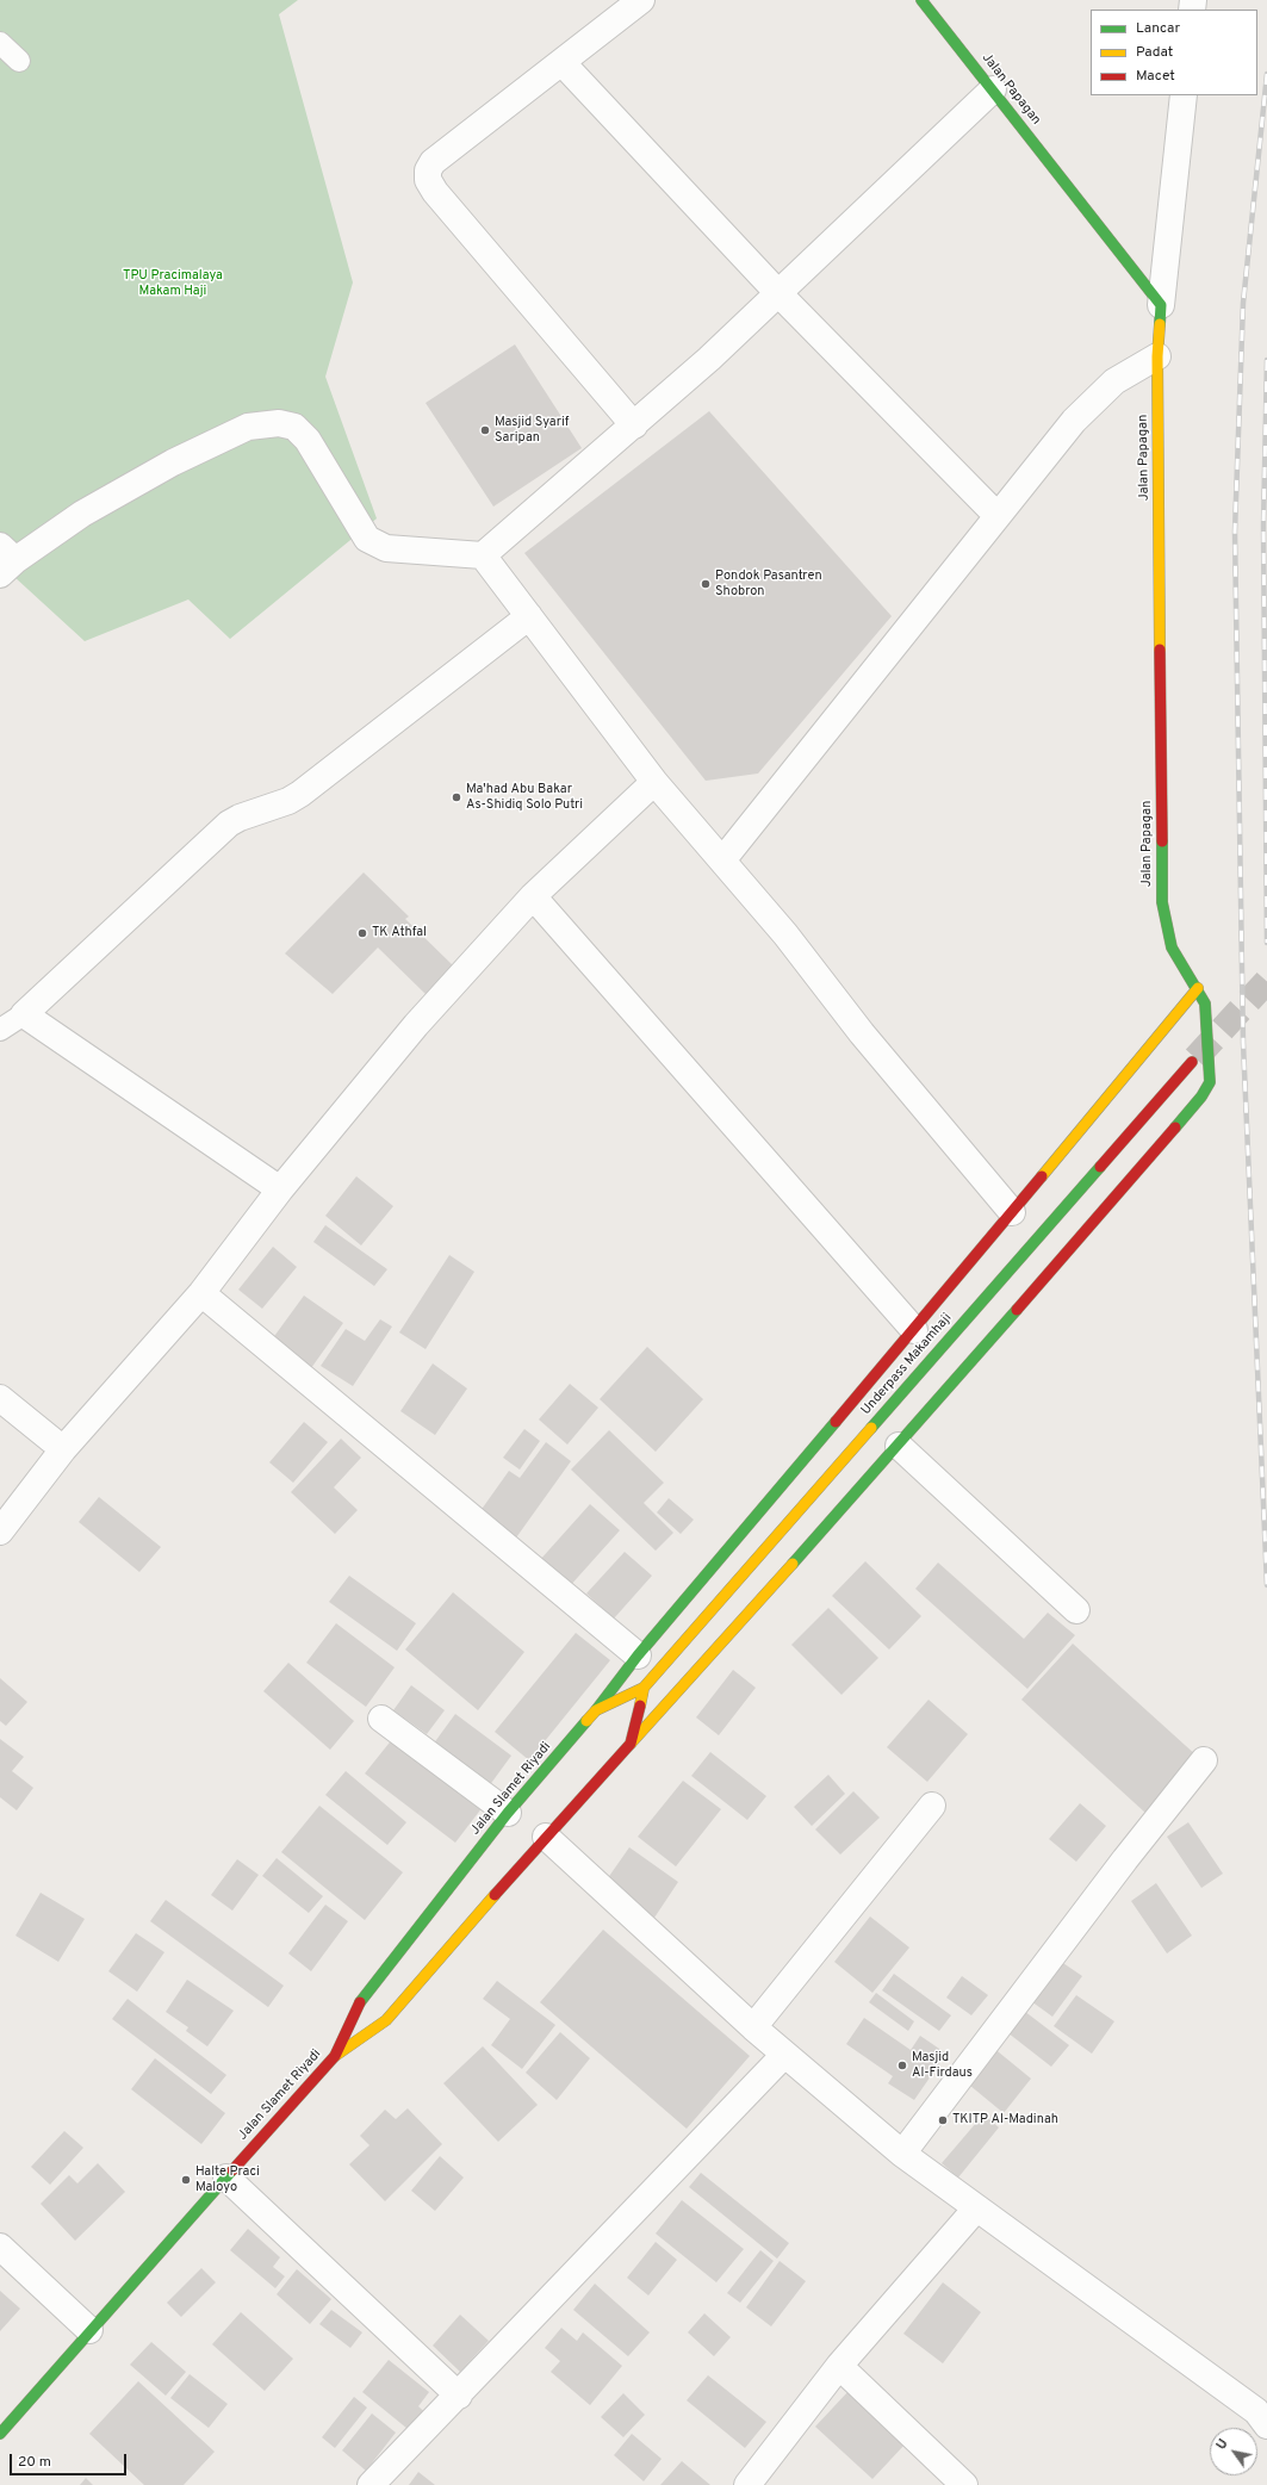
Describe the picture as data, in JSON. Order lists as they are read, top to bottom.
{
  "streets": {
    "street": ["Jalan Papagan", "Underpass Makamhaji", "Jalan Slamet Riyadi"]
  },
  "crossings": [
    ["Jalan Papagan", "Jalan Slamet Riyadi"],
    ["Underpass Makamhaji", "Jalan Slamet Riyadi"]
  ],
  "parks": ["TPU Pracimalaya Makam Haji"],
  "places": [
    "Masjid Syarif Saripan",
    "Pondok Pasantren Shobron",
    "Ma'had Abu Bakar As-Shidiq Solo Putri",
    "TK Athfal",
    "Masjid Al-Firdaus",
    "TKITP Al-Madinah",
    "Halte Praci Maloyo"
  ],
  "legend": ["Lancar", "Padat", "Macet"],
  "scale_bar": "20 m",
  "north": "top left"
}
